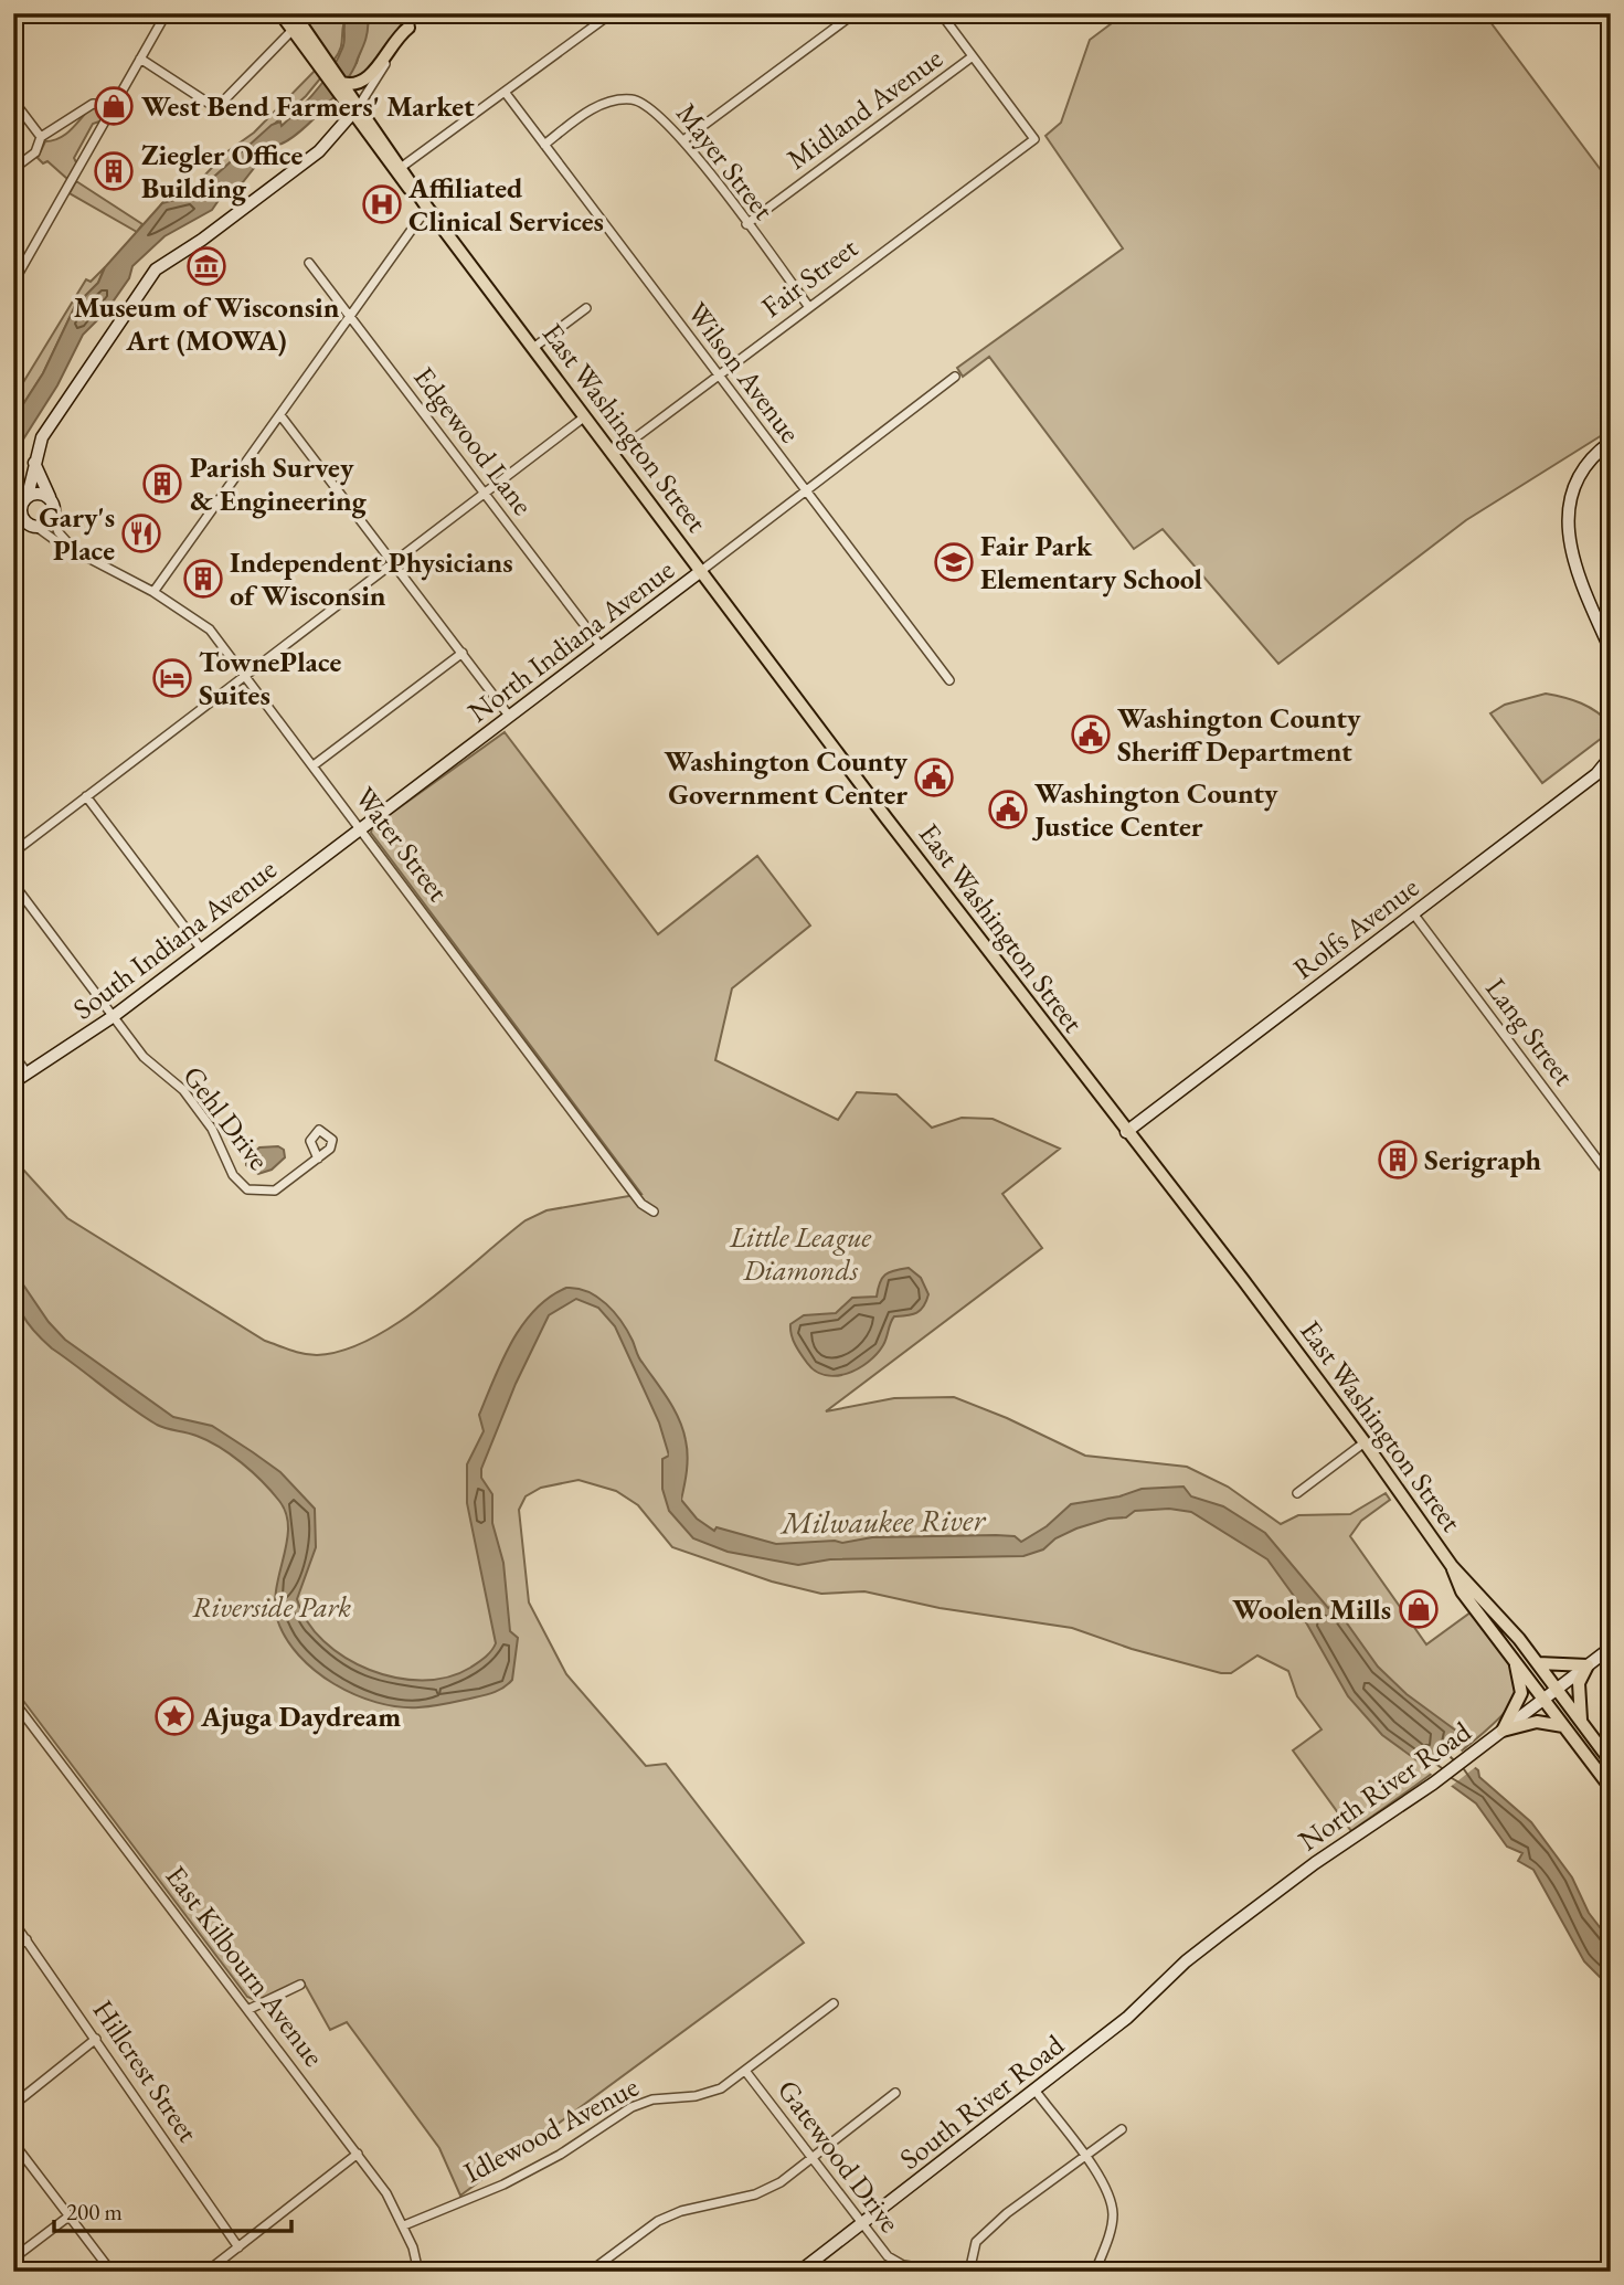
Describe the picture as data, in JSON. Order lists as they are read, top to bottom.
{
  "streets": {
    "main road": ["East Washington Street"],
    "street": [
      "Midland Avenue",
      "Mayer Street",
      "Fair Street",
      "Wilson Avenue",
      "Edgewood Lane",
      "North Indiana Avenue",
      "Water Street",
      "Rolfs Avenue",
      "South Indiana Avenue",
      "Lang Street",
      "Gehl Drive",
      "North River Road",
      "East Kilbourn Avenue",
      "Hillcrest Street",
      "South River Road",
      "Idlewood Avenue",
      "Gatewood Drive"
    ]
  },
  "crossings": [
    ["Midland Avenue", "Mayer Street"],
    ["Midland Avenue", "Fair Street"],
    ["Mayer Street", "Fair Street"],
    ["Mayer Street", "Wilson Avenue"],
    ["Fair Street", "Wilson Avenue"],
    ["Fair Street", "East Washington Street"],
    ["Wilson Avenue", "North Indiana Avenue"],
    ["East Washington Street", "North Indiana Avenue"],
    ["East Washington Street", "Rolfs Avenue"],
    ["East Washington Street", "North River Road"],
    ["Edgewood Lane", "North Indiana Avenue"],
    ["North Indiana Avenue", "Water Street"],
    ["North Indiana Avenue", "South Indiana Avenue"],
    ["Water Street", "South Indiana Avenue"],
    ["Rolfs Avenue", "Lang Street"],
    ["South Indiana Avenue", "Gehl Drive"],
    ["North River Road", "South River Road"],
    ["East Kilbourn Avenue", "Idlewood Avenue"],
    ["South River Road", "Gatewood Drive"],
    ["Idlewood Avenue", "Gatewood Drive"]
  ],
  "water": ["Milwaukee River"],
  "parks": ["Little League Diamonds", "Riverside Park"],
  "places": {
    "shop": ["West Bend Farmers' Market", "Woolen Mills"],
    "building": [
      "Ziegler Office Building",
      "Parish Survey & Engineering",
      "Independent Physicians of Wisconsin",
      "Serigraph"
    ],
    "hospital": ["Affiliated Clinical Services"],
    "museum": ["Museum of Wisconsin Art (MOWA)"],
    "restaurant": ["Gary's Place"],
    "school or university": ["Fair Park Elementary School"],
    "hotel": ["TownePlace Suites"],
    "public building": ["Washington County Sheriff Department", "Washington County Government Center", "Washington County Justice Center"],
    "place": ["Ajuga Daydream"]
  },
  "scale_bar": "200 m"
}
